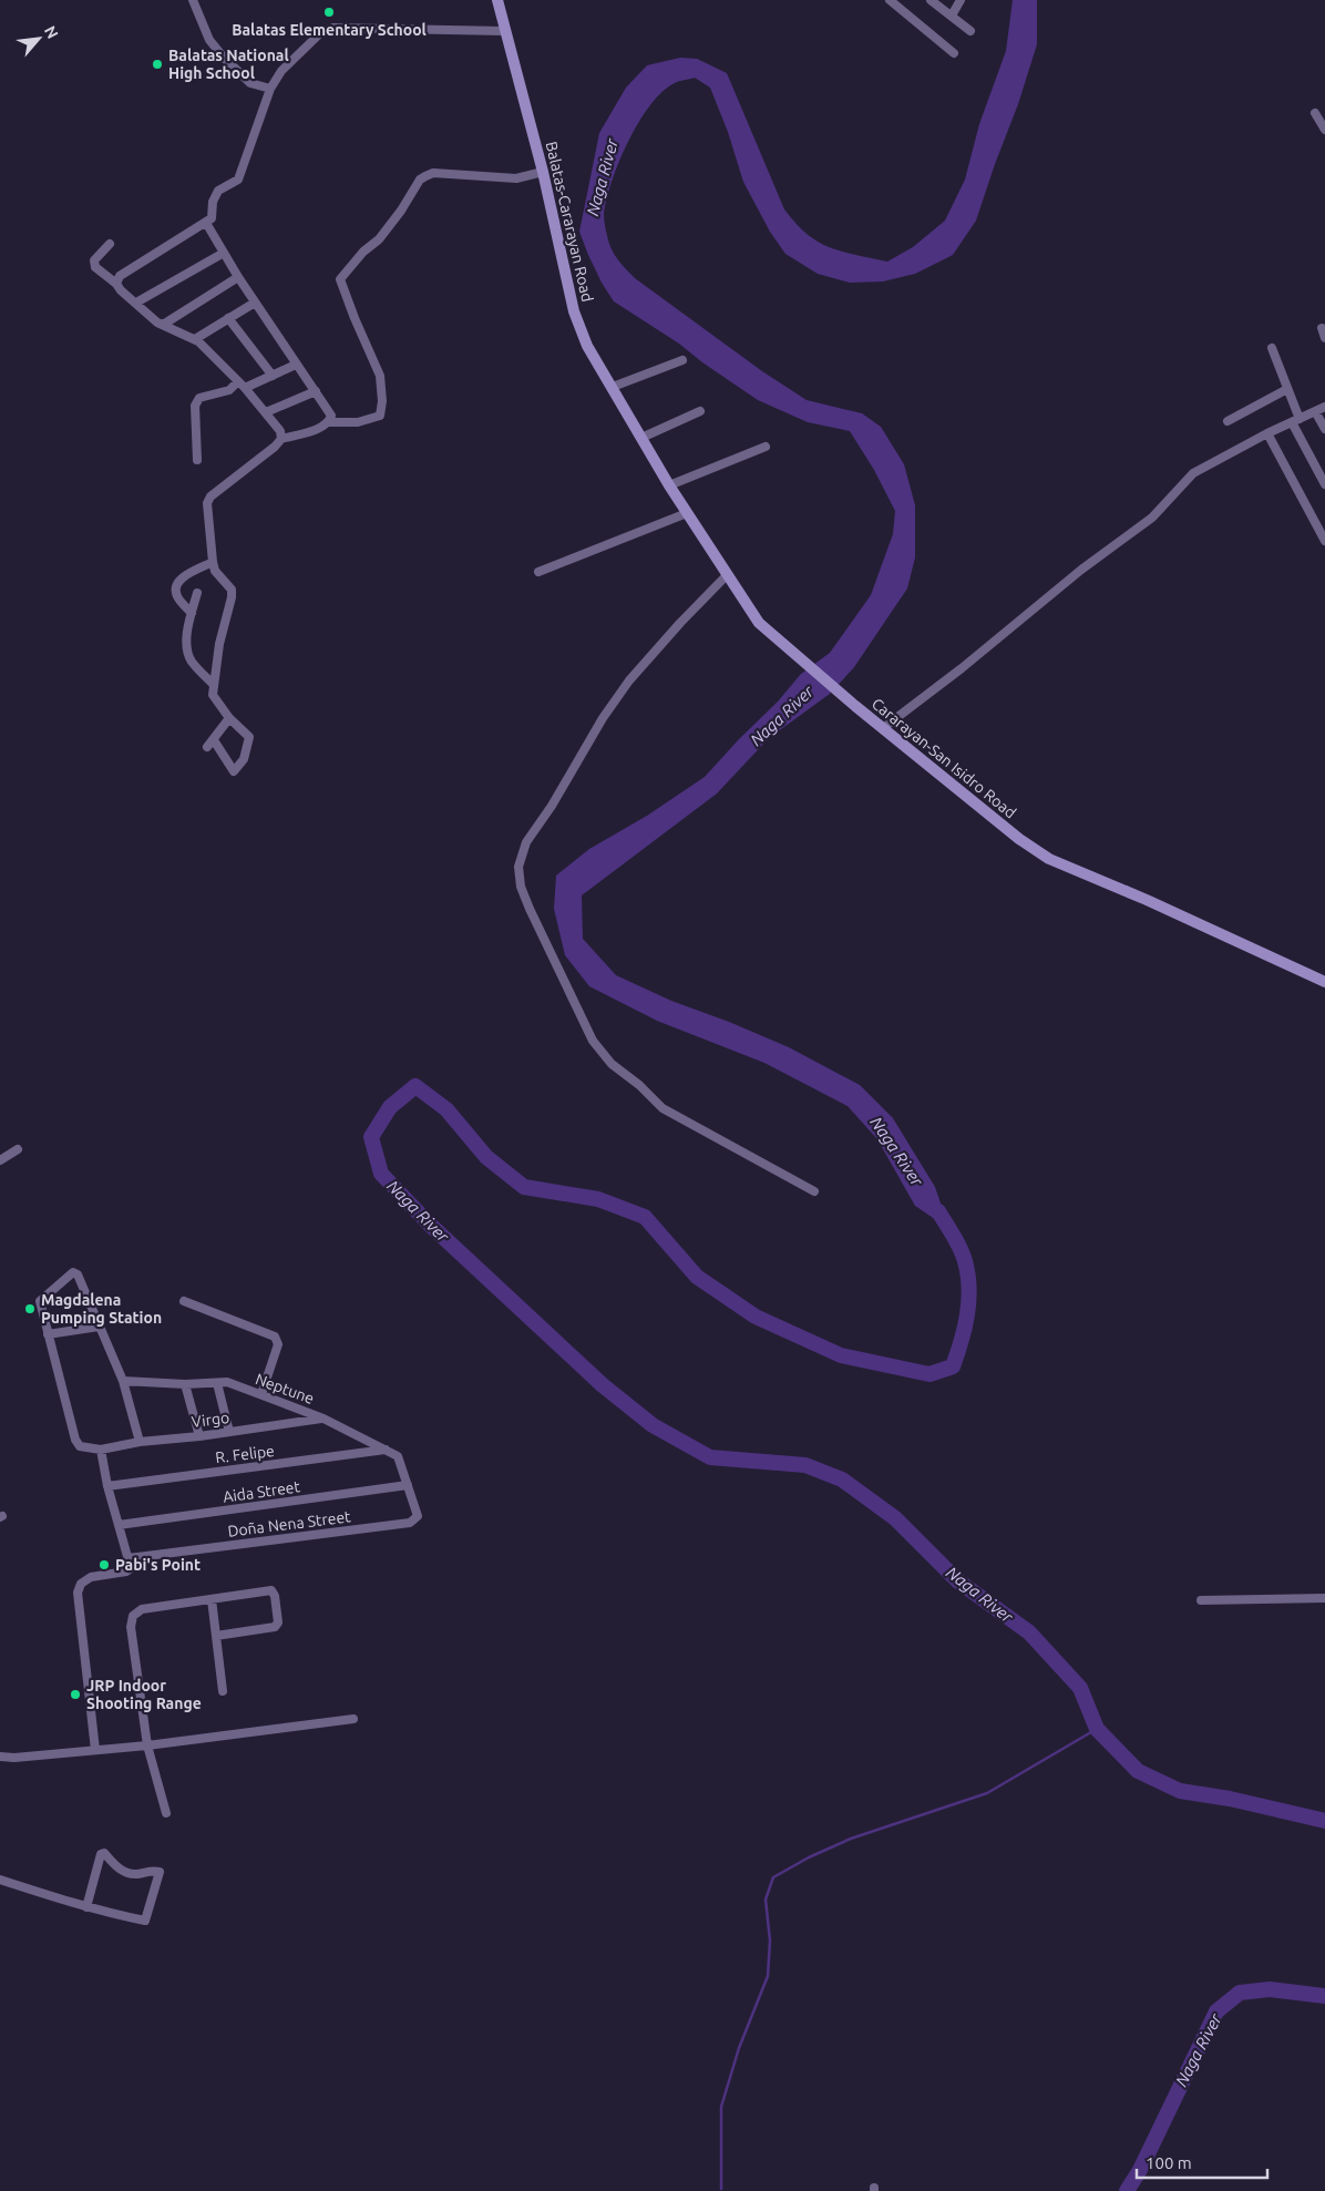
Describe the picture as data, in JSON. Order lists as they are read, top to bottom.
{
  "streets": {
    "main road": ["Balatas-Cararayan Road", "Cararayan-San Isidro Road"],
    "street": [
      "Neptune",
      "Virgo",
      "R. Felipe",
      "Aida Street",
      "Doña Nena Street"
    ]
  },
  "crossings": [
    ["Balatas-Cararayan Road", "Cararayan-San Isidro Road"],
    ["Neptune", "Virgo"],
    ["Neptune", "R. Felipe"],
    ["Neptune", "Aida Street"],
    ["Neptune", "Doña Nena Street"],
    ["Aida Street", "Doña Nena Street"]
  ],
  "water": ["Naga River"],
  "places": [
    "Balatas Elementary School",
    "Balatas National High School",
    "Magdalena Pumping Station",
    "Pabi's Point",
    "JRP Indoor Shooting Range"
  ],
  "scale_bar": "100 m",
  "north": "top right"
}
